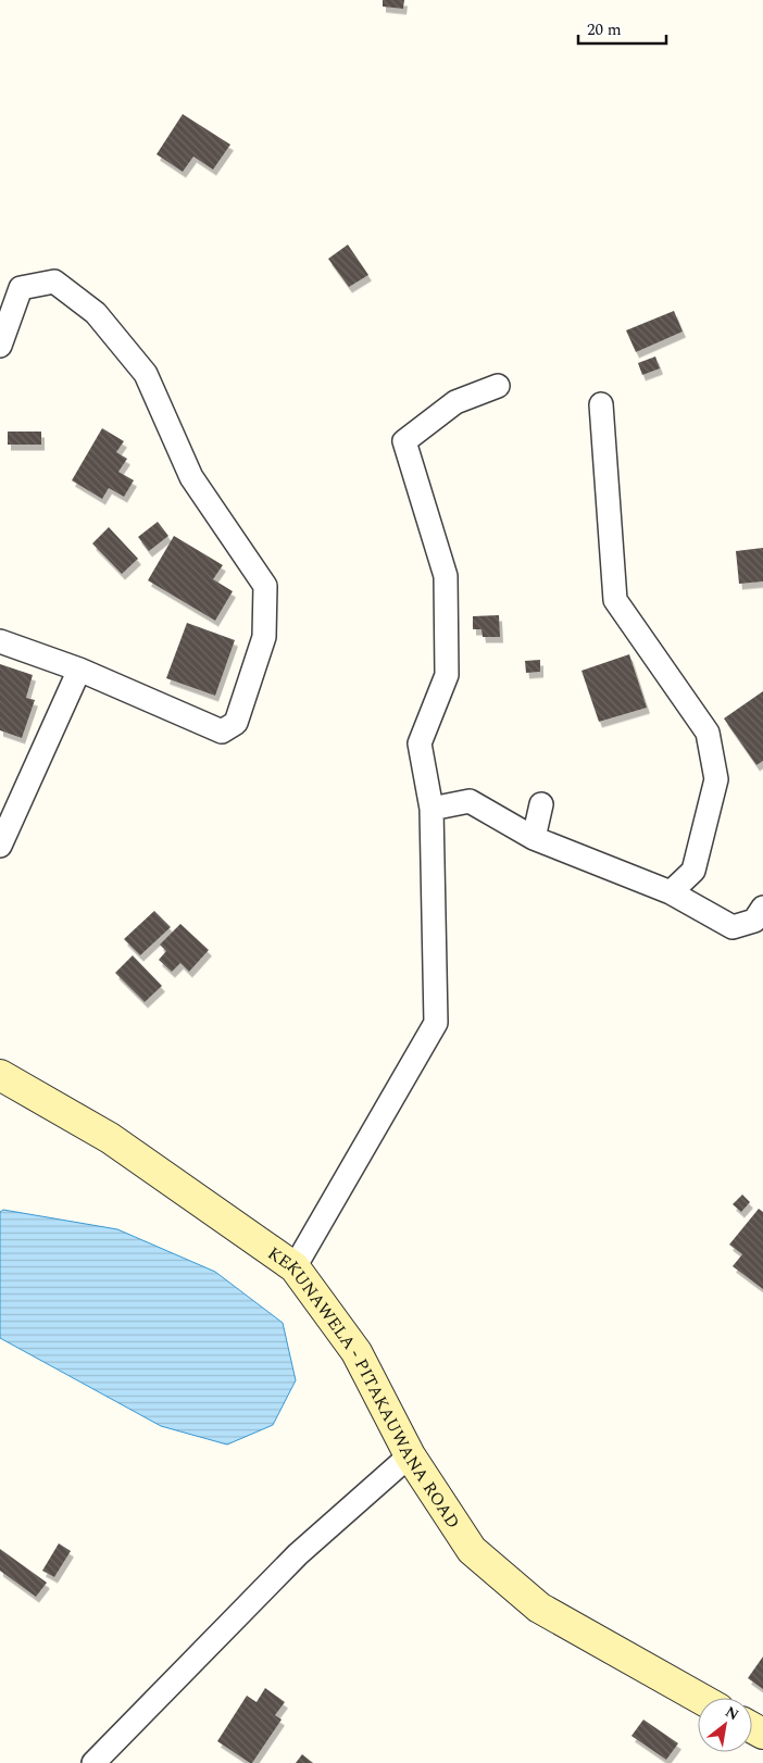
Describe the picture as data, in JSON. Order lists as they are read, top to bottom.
{
  "streets": {
    "street": ["KEKUNAWELA - PITAKAUWANA ROAD"]
  },
  "scale_bar": "20 m",
  "north": "top right"
}
